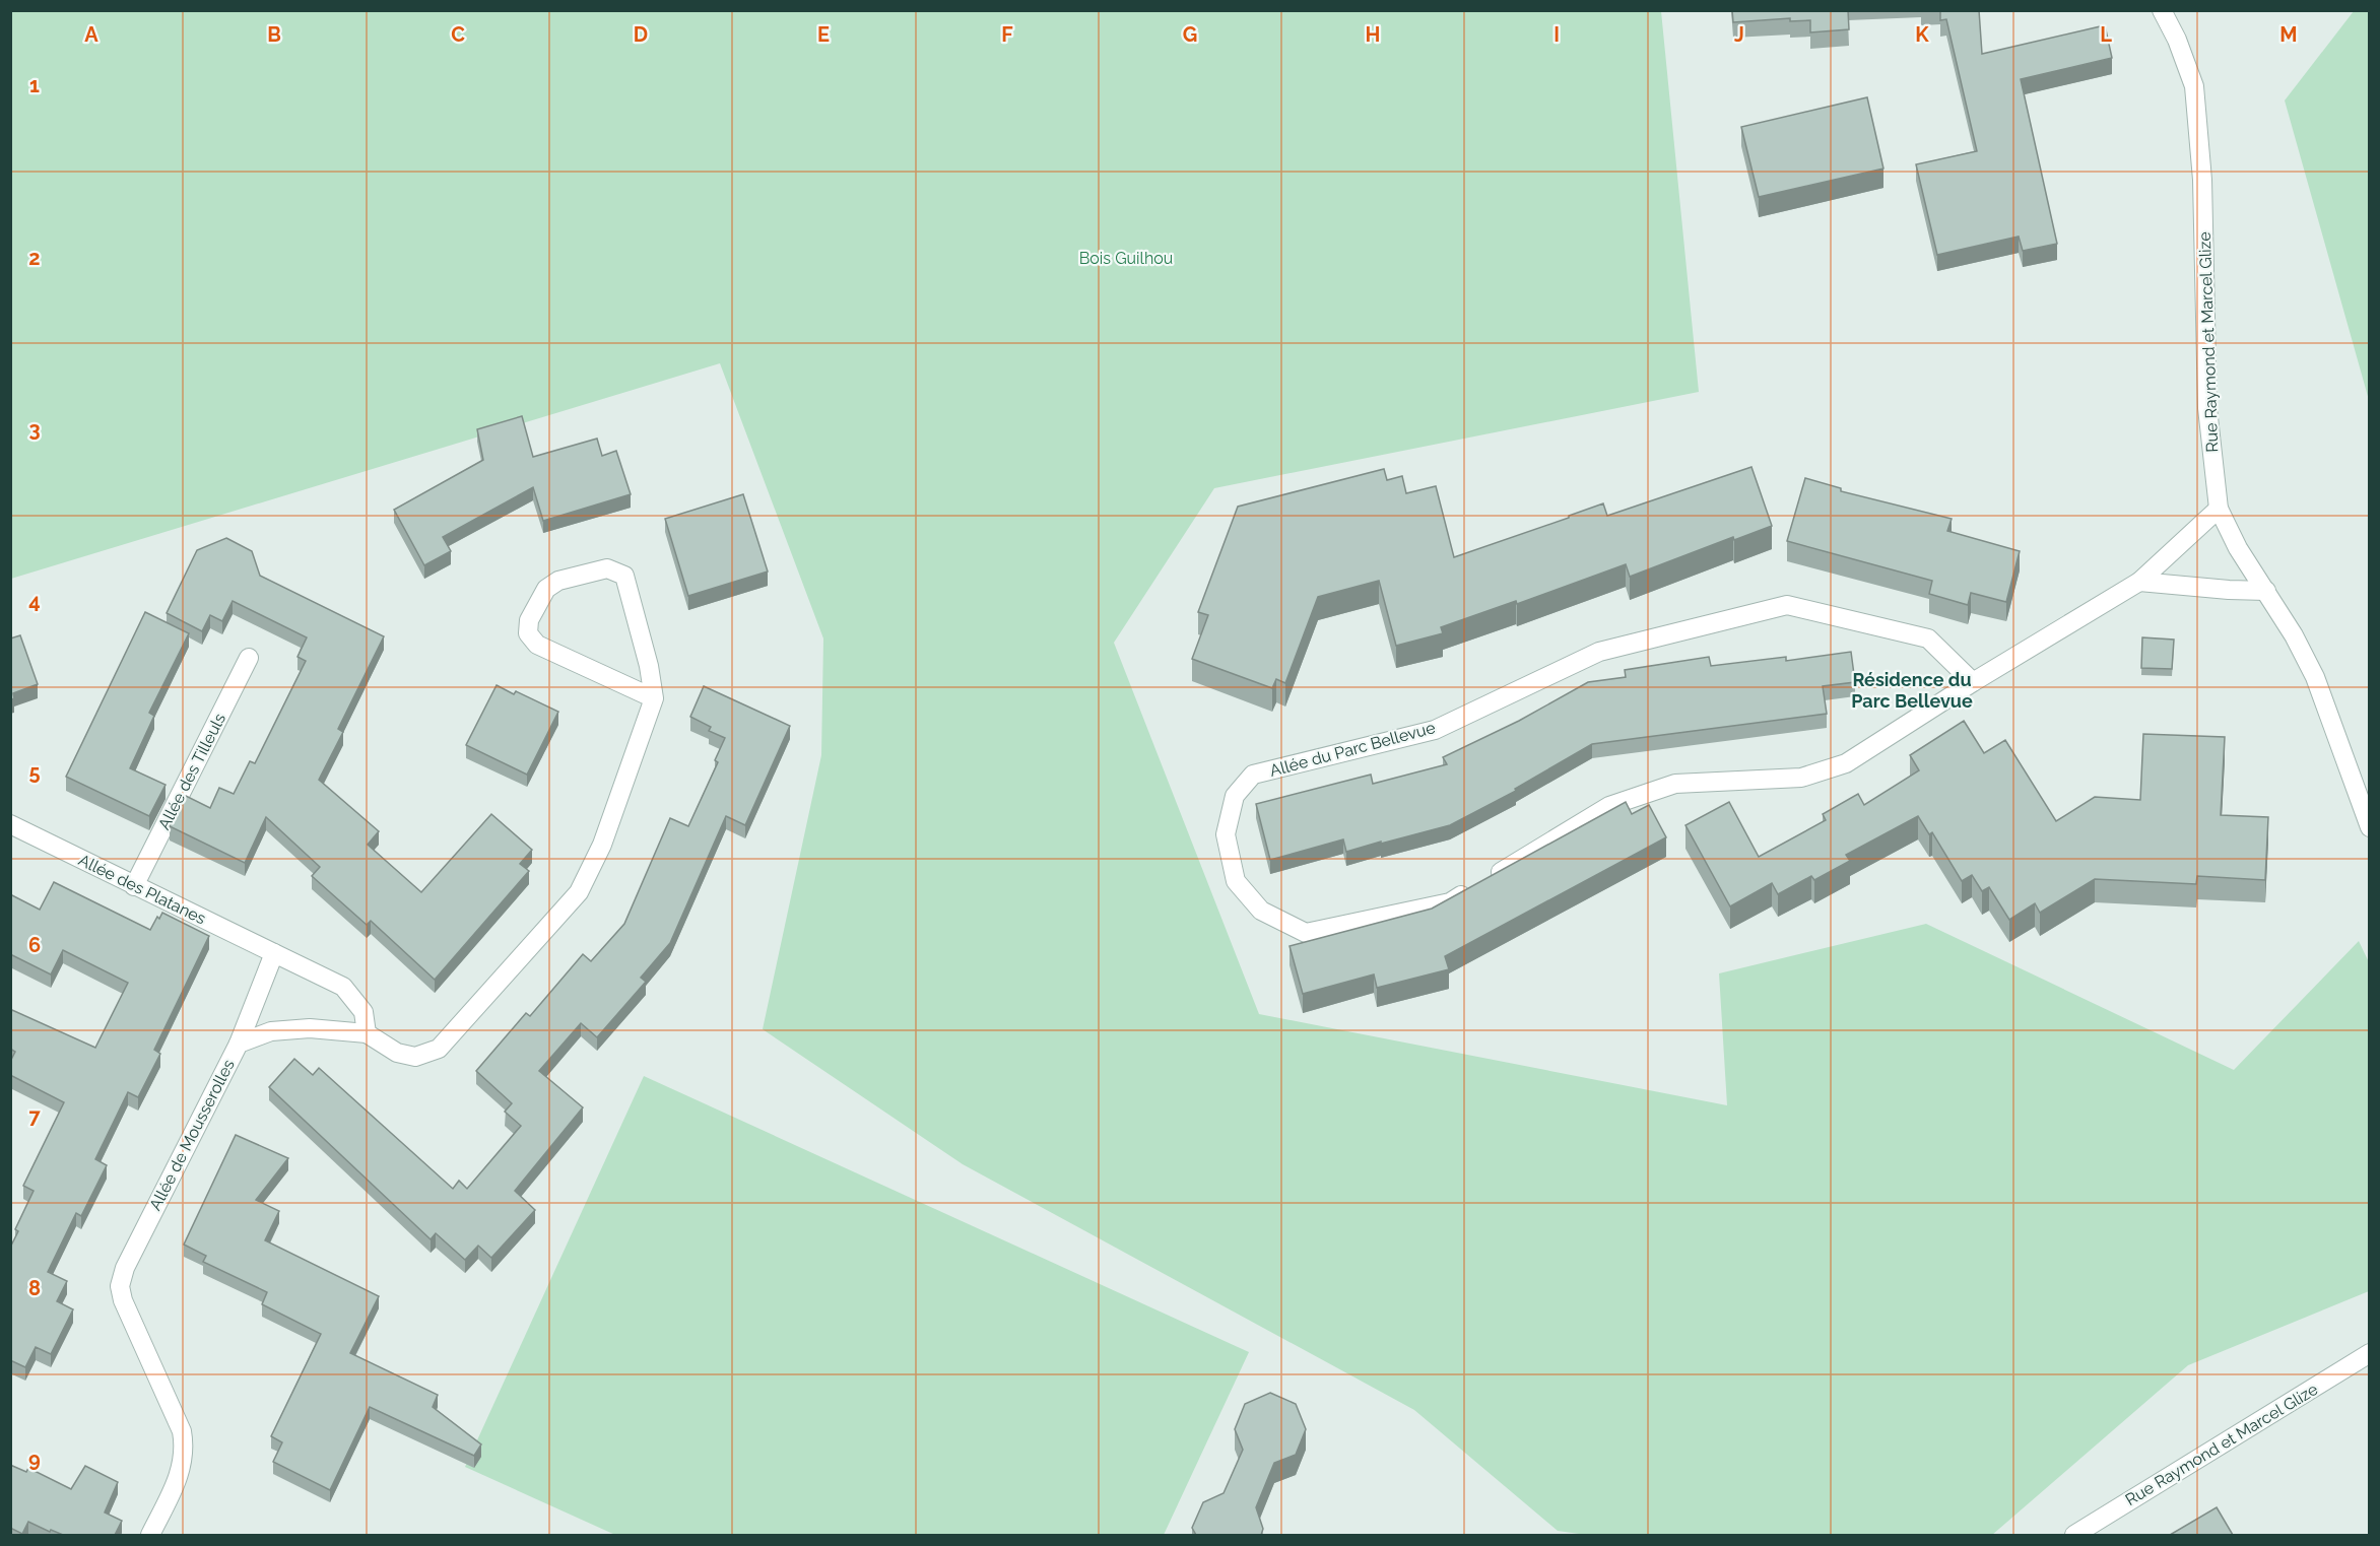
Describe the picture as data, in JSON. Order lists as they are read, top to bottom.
{
  "streets": {
    "street": [
      "Rue Raymond et Marcel Glize",
      "Allée du Parc Bellevue",
      "Allée des Tilleuls",
      "Allée des Platanes",
      "Allée de Mousserolles"
    ]
  },
  "crossings": [
    ["Rue Raymond et Marcel Glize", "Allée du Parc Bellevue"],
    ["Allée des Tilleuls", "Allée des Platanes"],
    ["Allée des Platanes", "Allée de Mousserolles"]
  ],
  "districts": ["Résidence du Parc Bellevue"],
  "parks": ["Bois Guilhou"],
  "grid": {
    "columns": [
      "A",
      "B",
      "C",
      "D",
      "E",
      "F",
      "G",
      "H",
      "I",
      "J",
      "K",
      "L",
      "M"
    ],
    "rows": [
      "1",
      "2",
      "3",
      "4",
      "5",
      "6",
      "7",
      "8",
      "9"
    ]
  }
}
